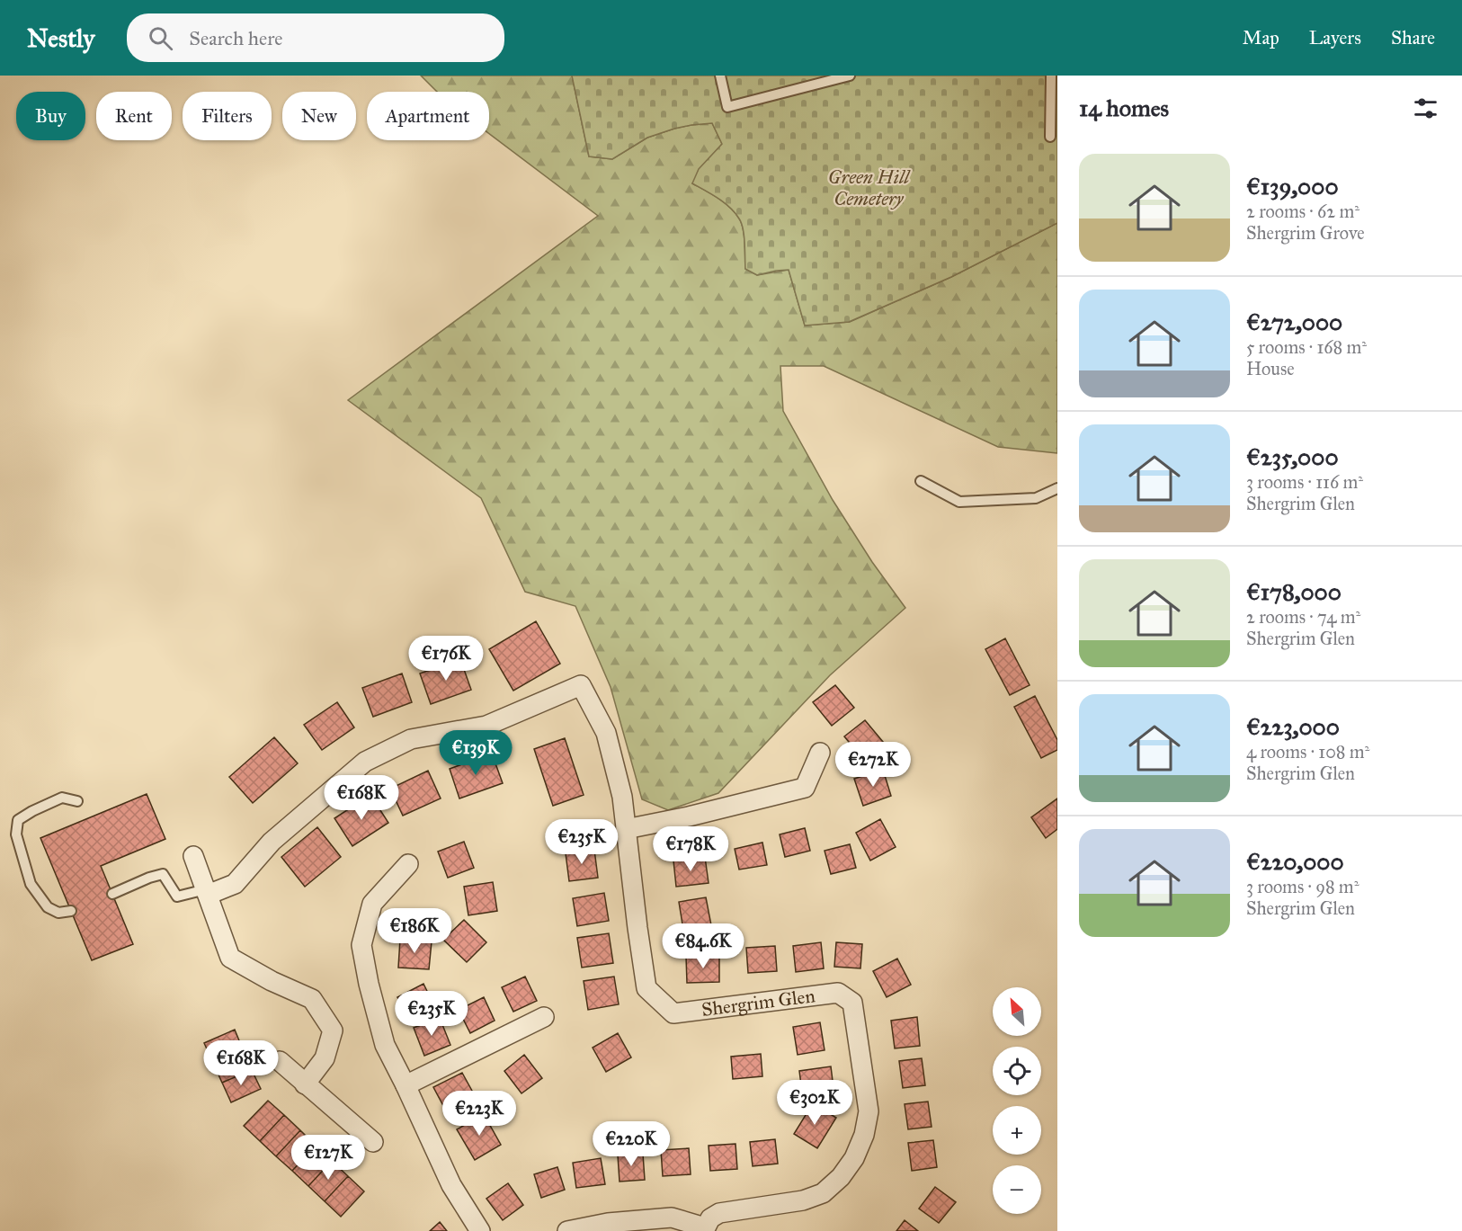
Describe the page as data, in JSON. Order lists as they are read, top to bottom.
{
  "streets": {
    "street": ["Shergrim Glen"]
  },
  "parks": ["Green Hill Cemetery"],
  "north": "top left",
  "page": {
    "header": "Nestly",
    "search": "Search here",
    "nav": ["Map", "Layers", "Share"],
    "heading": "14 homes",
    "chip": [
      "Buy",
      "Rent",
      "Filters",
      "New",
      "Apartment"
    ],
    "list": [
      {
        "name": "€139,000",
        "note": "2 rooms · 62 m² · Shergrim Grove"
      },
      {
        "name": "€272,000",
        "note": "5 rooms · 168 m² · House"
      },
      {
        "name": "€235,000",
        "note": "3 rooms · 116 m² · Shergrim Glen"
      },
      {
        "name": "€178,000",
        "note": "2 rooms · 74 m² · Shergrim Glen"
      },
      {
        "name": "€223,000",
        "note": "4 rooms · 108 m² · Shergrim Glen"
      },
      {
        "name": "€220,000",
        "note": "3 rooms · 98 m² · Shergrim Glen"
      }
    ],
    "price": [
      "€176K",
      "€139K",
      "€272K",
      "€168K",
      "€235K",
      "€178K",
      "€186K",
      "€84.6K",
      "€235K",
      "€168K",
      "€302K",
      "€223K",
      "€220K",
      "€127K"
    ],
    "map_buttons": ["+", "−"]
  }
}
